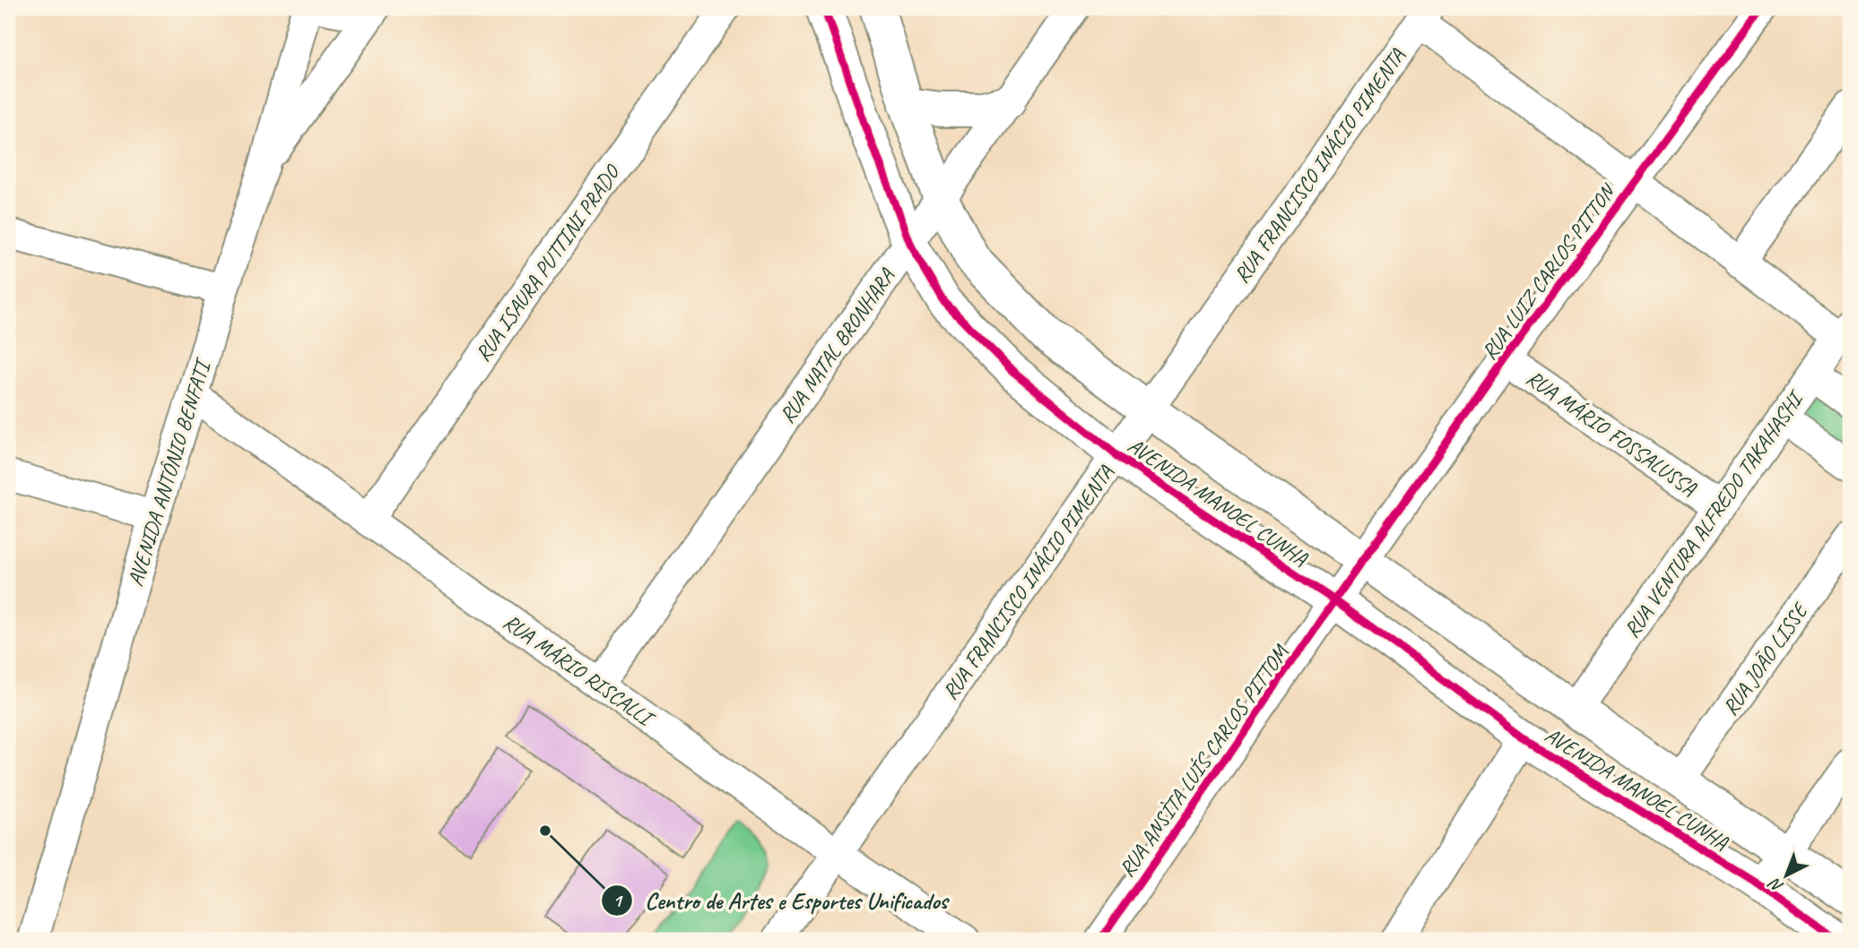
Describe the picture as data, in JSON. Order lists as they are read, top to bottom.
{
  "streets": {
    "street": [
      "RUA FRANCISCO INÁCIO PIMENTA",
      "RUA ISAURA PUTTINI PRADO",
      "RUA LUIZ CARLOS PITTON",
      "RUA NATAL BRONHARA",
      "RUA MÁRIO FOSSALUSSA",
      "AVENIDA ANTÔNIO BENFATI",
      "AVENIDA MANOEL CUNHA",
      "RUA VENTURA ALFREDO TAKAHASHI",
      "RUA JOÃO LISSE",
      "RUA MÁRIO RISCALLI",
      "RUA ANSÌTA LUÍS CARLOS PITTOM"
    ]
  },
  "crossings": [
    ["RUA FRANCISCO INÁCIO PIMENTA", "AVENIDA MANOEL CUNHA"],
    ["RUA FRANCISCO INÁCIO PIMENTA", "RUA MÁRIO RISCALLI"],
    ["RUA ISAURA PUTTINI PRADO", "RUA MÁRIO RISCALLI"],
    ["RUA LUIZ CARLOS PITTON", "RUA MÁRIO FOSSALUSSA"],
    ["RUA LUIZ CARLOS PITTON", "AVENIDA MANOEL CUNHA"],
    ["RUA LUIZ CARLOS PITTON", "RUA ANSÌTA LUÍS CARLOS PITTOM"],
    ["RUA NATAL BRONHARA", "AVENIDA MANOEL CUNHA"],
    ["RUA NATAL BRONHARA", "RUA MÁRIO RISCALLI"],
    ["RUA MÁRIO FOSSALUSSA", "RUA VENTURA ALFREDO TAKAHASHI"],
    ["AVENIDA ANTÔNIO BENFATI", "RUA MÁRIO RISCALLI"],
    ["AVENIDA MANOEL CUNHA", "RUA VENTURA ALFREDO TAKAHASHI"],
    ["AVENIDA MANOEL CUNHA", "RUA JOÃO LISSE"],
    ["AVENIDA MANOEL CUNHA", "RUA ANSÌTA LUÍS CARLOS PITTOM"]
  ],
  "places": ["Centro de Artes e Esportes Unificados"],
  "north": "bottom left"
}
